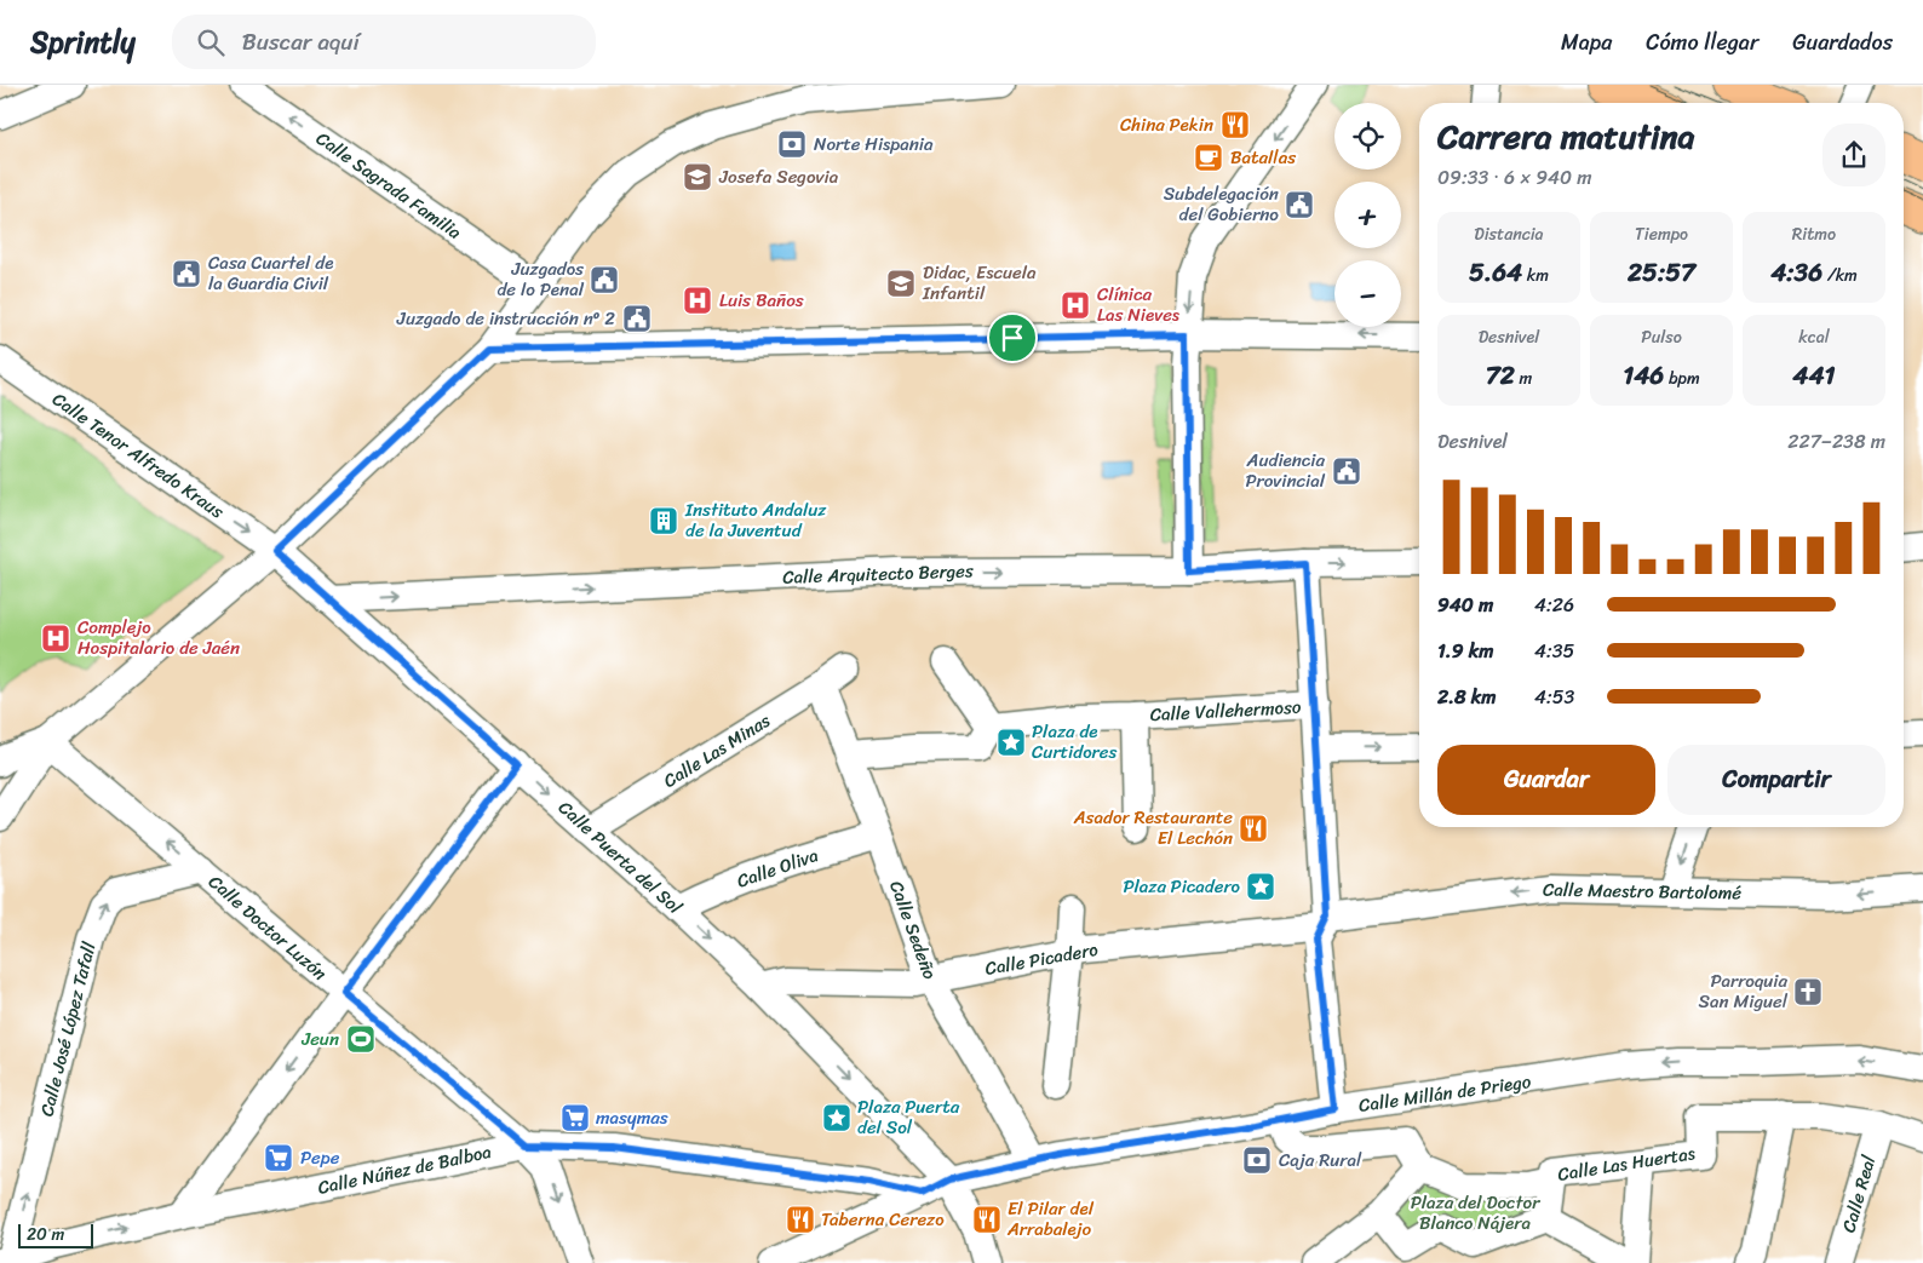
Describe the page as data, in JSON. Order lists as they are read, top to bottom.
{
  "streets": {
    "street": [
      "Calle Sagrada Familia",
      "Calle Tenor Alfredo Kraus",
      "Calle Arquitecto Berges",
      "Calle Vallehermoso",
      "Calle Las Minas",
      "Calle Puerta del Sol",
      "Calle Oliva",
      "Calle Maestro Bartolomé",
      "Calle Doctor Luzón",
      "Calle Sedeño",
      "Calle Picadero",
      "Calle José López Tafall",
      "Calle Millán de Priego",
      "Calle Las Huertas",
      "Calle Núñez de Balboa",
      "Calle Real"
    ]
  },
  "crossings": [
    ["Calle Tenor Alfredo Kraus", "Calle Puerta del Sol"],
    ["Calle Arquitecto Berges", "Calle Puerta del Sol"],
    ["Calle Las Minas", "Calle Puerta del Sol"],
    ["Calle Las Minas", "Calle Sedeño"],
    ["Calle Puerta del Sol", "Calle Oliva"],
    ["Calle Puerta del Sol", "Calle Picadero"],
    ["Calle Puerta del Sol", "Calle Millán de Priego"],
    ["Calle Oliva", "Calle Sedeño"],
    ["Calle Maestro Bartolomé", "Calle Picadero"],
    ["Calle Doctor Luzón", "Calle José López Tafall"],
    ["Calle Doctor Luzón", "Calle Núñez de Balboa"],
    ["Calle Sedeño", "Calle Picadero"],
    ["Calle Sedeño", "Calle Millán de Priego"],
    ["Calle José López Tafall", "Calle Núñez de Balboa"],
    ["Calle Millán de Priego", "Calle Núñez de Balboa"],
    ["Calle Las Huertas", "Calle Real"]
  ],
  "one_way": [
    "Calle Sagrada Familia",
    "Calle Tenor Alfredo Kraus",
    "Calle Puerta del Sol",
    "Calle Maestro Bartolomé",
    "Calle Millán de Priego"
  ],
  "parks": ["Plaza del Doctor Blanco Nájera"],
  "places": {
    "restaurant": [
      "China Pekin",
      "Asador Restaurante El Lechón",
      "Taberna Cerezo",
      "El Pilar del Arrabalejo"
    ],
    "bank": ["Norte Hispania", "Caja Rural"],
    "cafe": ["Batallas"],
    "school or university": ["Josefa Segovia", "Didac, Escuela Infantil"],
    "public building": [
      "Subdelegación del Gobierno",
      "Casa Cuartel de la Guardia Civil",
      "Juzgados de lo Penal",
      "Juzgado de instrucción nº 2",
      "Audiencia Provincial"
    ],
    "hospital": ["Luis Baños", "Clínica Las Nieves", "Complejo Hospitalario de Jaén"],
    "building": ["Instituto Andaluz de la Juventud"],
    "place": ["Plaza de Curtidores", "Plaza Picadero", "Plaza Puerta del Sol"],
    "church": ["Parroquia San Miguel"],
    "sports": ["Jeun"],
    "supermarket": ["masymas", "Pepe"]
  },
  "scale_bar": "20 m",
  "page": {
    "header": "Sprintly",
    "search": "Buscar aquí",
    "nav": ["Mapa", "Cómo llegar", "Guardados"],
    "map_buttons": ["+", "−"],
    "heading": ["Carrera matutina", "09:33 · 6 × 940 m"],
    "stats": [
      ["Distancia", "5.64 km"],
      ["Tiempo", "25:57"],
      ["Ritmo", "4:36 /km"],
      ["Desnivel", "72 m"],
      ["Pulso", "146 bpm"],
      ["kcal", "441"]
    ],
    "chart": ["Desnivel", "227–238 m"],
    "list": [
      {
        "name": "940 m",
        "note": "4:26"
      },
      {
        "name": "1.9 km",
        "note": "4:35"
      },
      {
        "name": "2.8 km",
        "note": "4:53"
      }
    ],
    "buttons": ["Guardar", "Compartir"],
    "scale": "20 m"
  }
}
